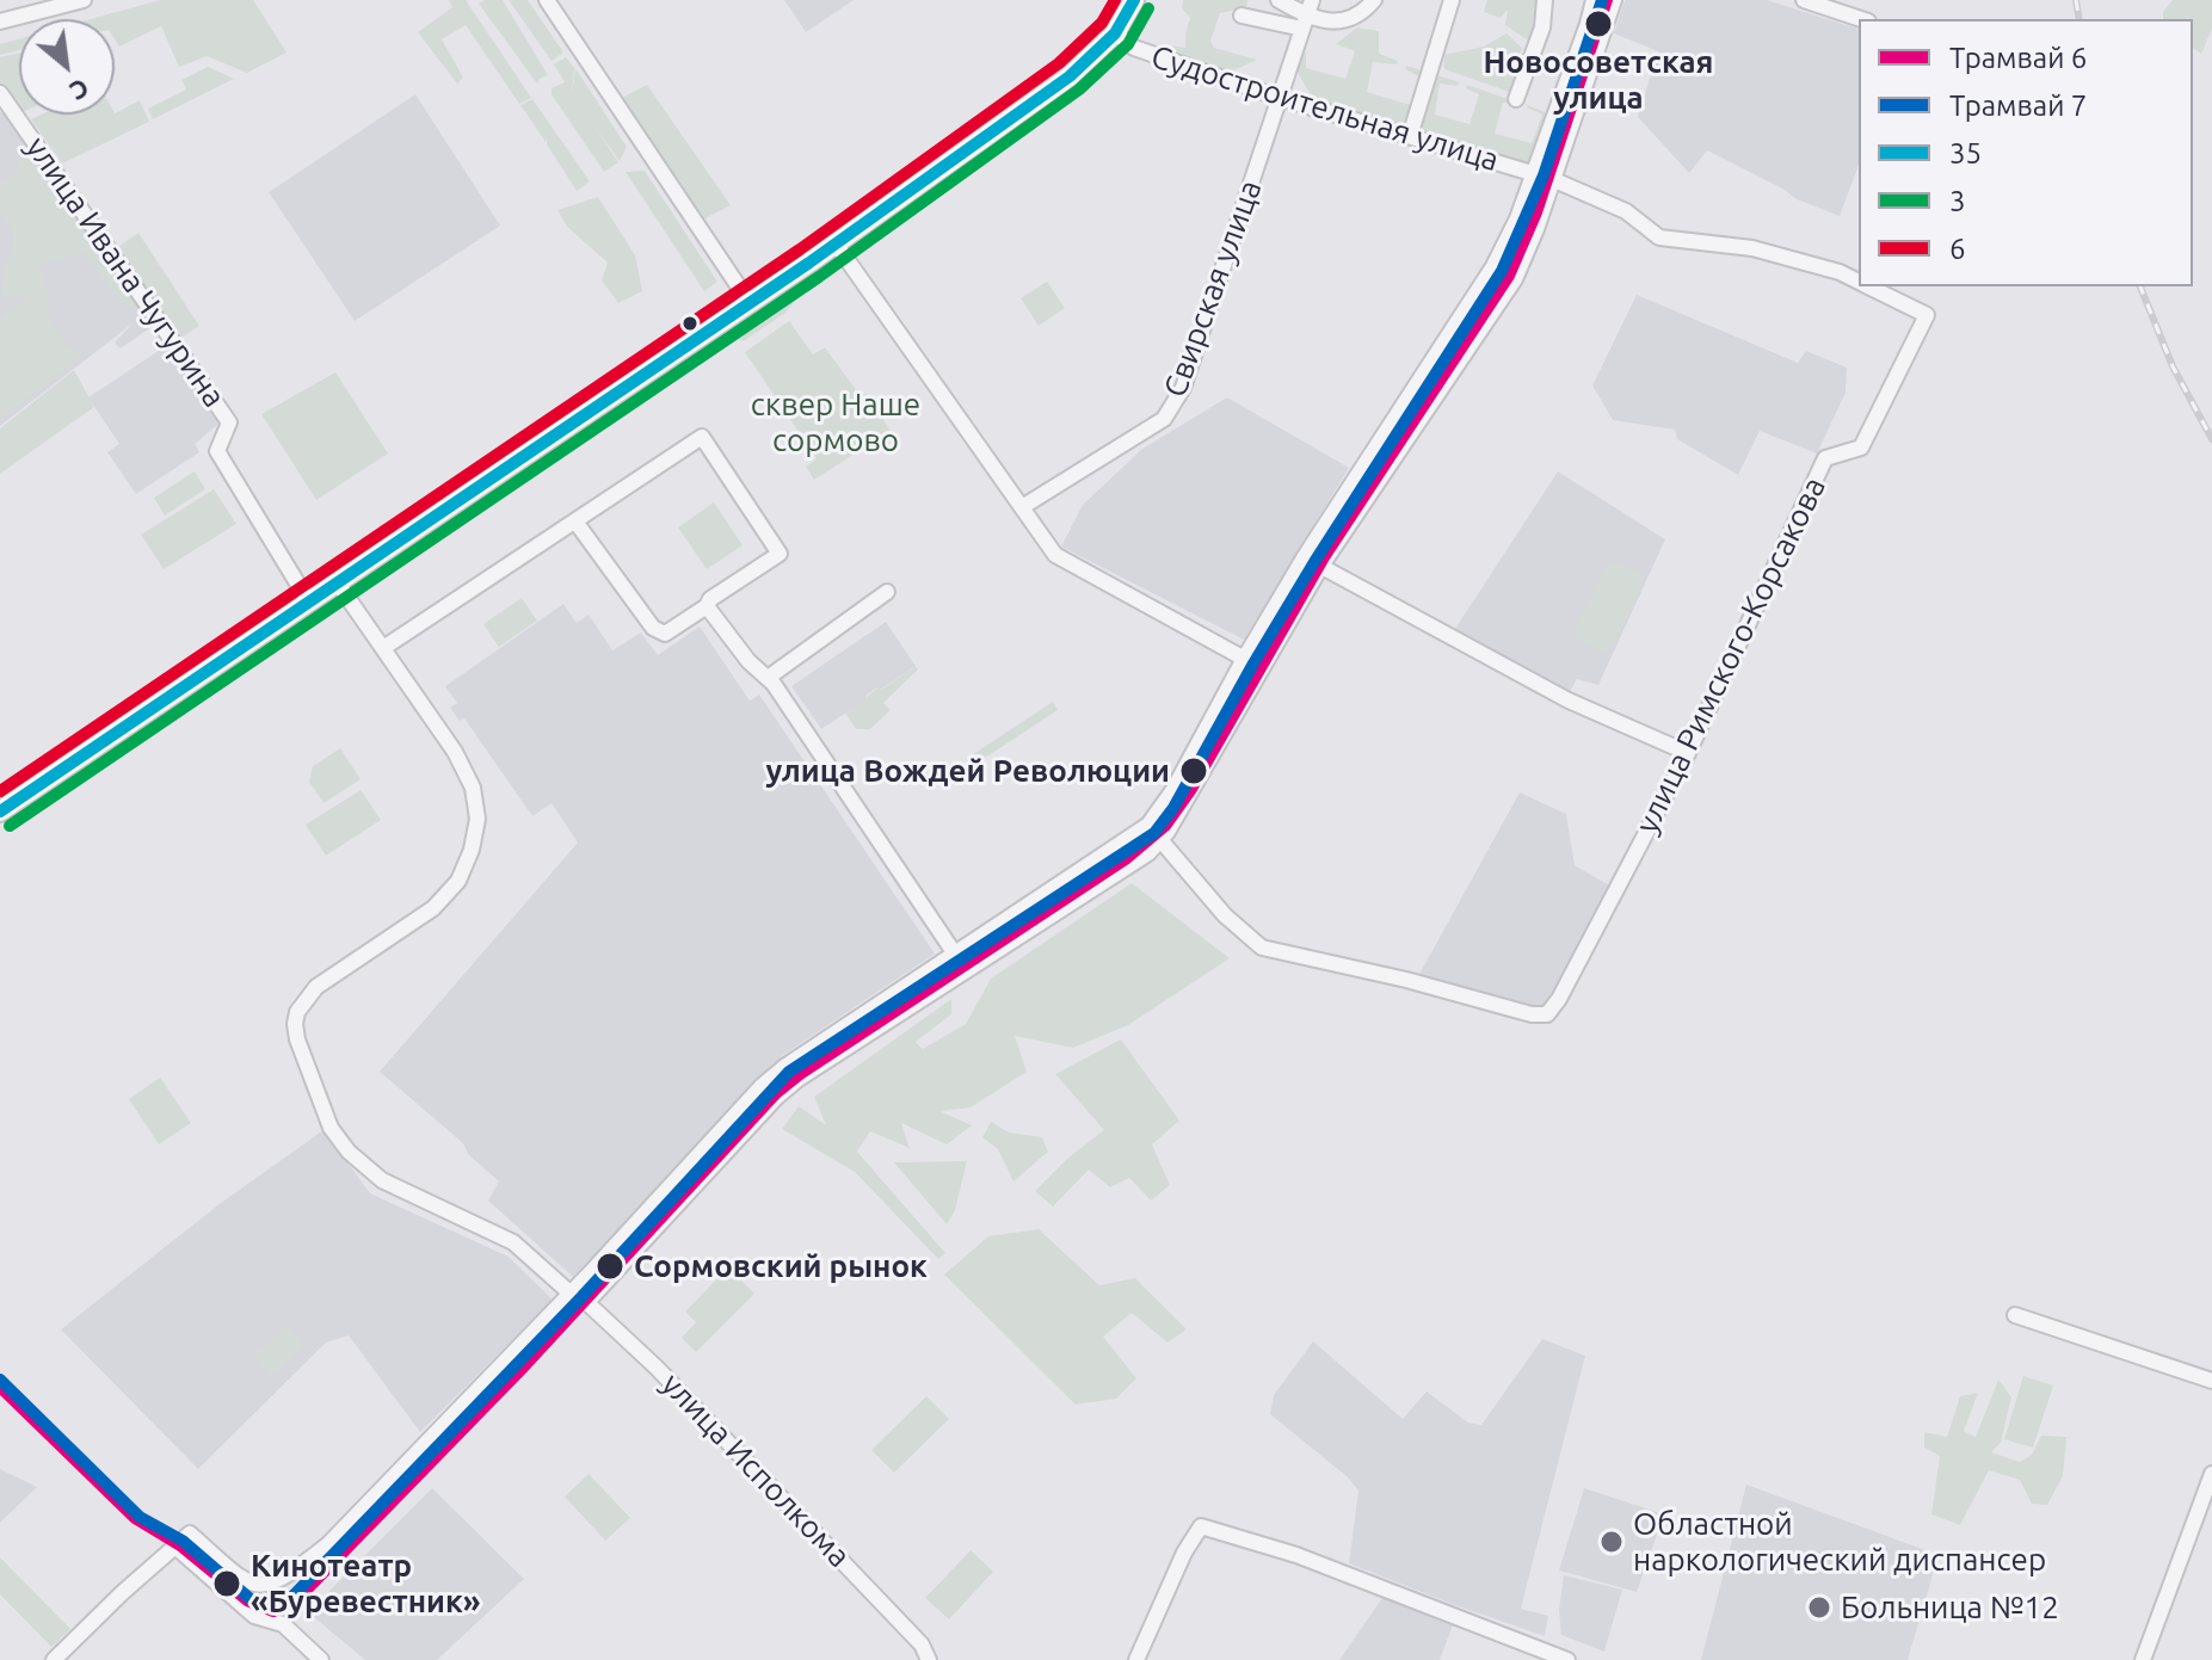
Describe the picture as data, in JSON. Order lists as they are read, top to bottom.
{
  "streets": {
    "street": [
      "Судостроительная улица",
      "улица Ивана Чугурина",
      "Свирская улица",
      "улица Римского-Корсакова",
      "улица Исполкома"
    ]
  },
  "crossings": [
    ["Судостроительная улица", "Свирская улица"],
    ["Судостроительная улица", "улица Римского-Корсакова"]
  ],
  "parks": ["сквер Наше сормово"],
  "places": [
    "Новосоветская улица",
    "улица Вождей Революции",
    "Сормовский рынок",
    "Областной наркологический диспансер",
    "Кинотеатр «Буревестник»",
    "Больница №12"
  ],
  "lines": [
    "tram line 6",
    "tram line 7",
    "transit line 35",
    "transit line 6",
    "transit line 3"
  ],
  "legend": [
    "Трамвай 6",
    "Трамвай 7",
    "35",
    "3",
    "6"
  ],
  "north": "bottom right"
}
